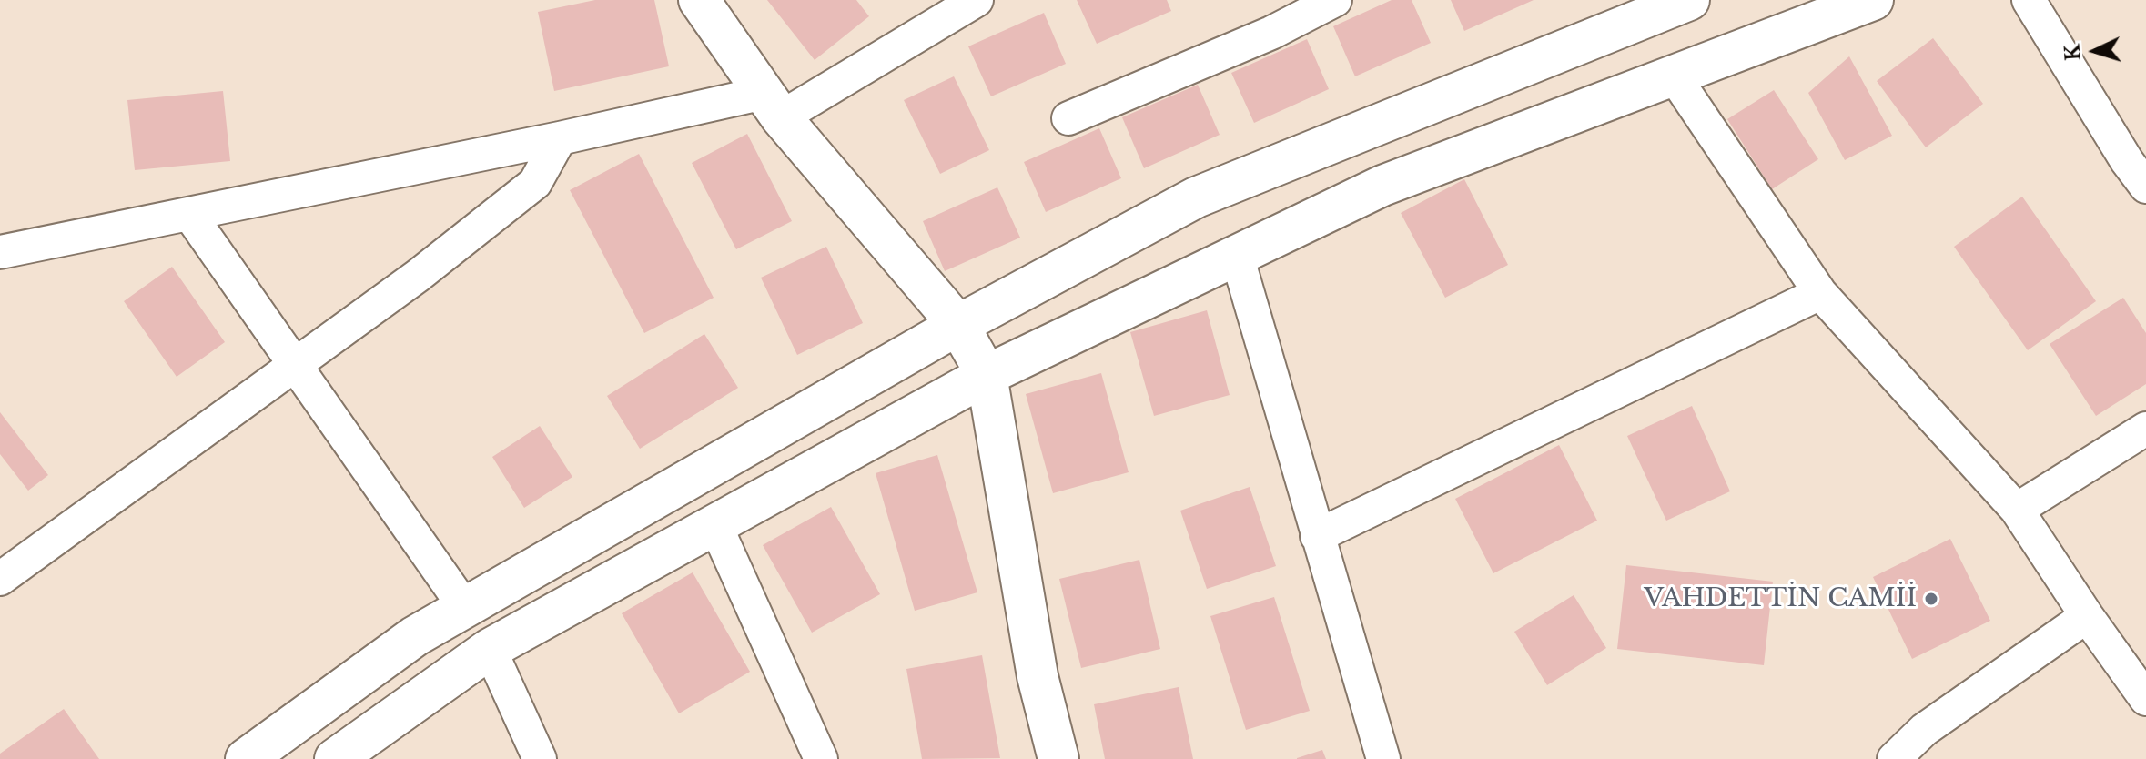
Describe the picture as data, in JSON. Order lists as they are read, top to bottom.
{
  "places": ["VAHDETTİN CAMİİ"],
  "north": "left"
}
